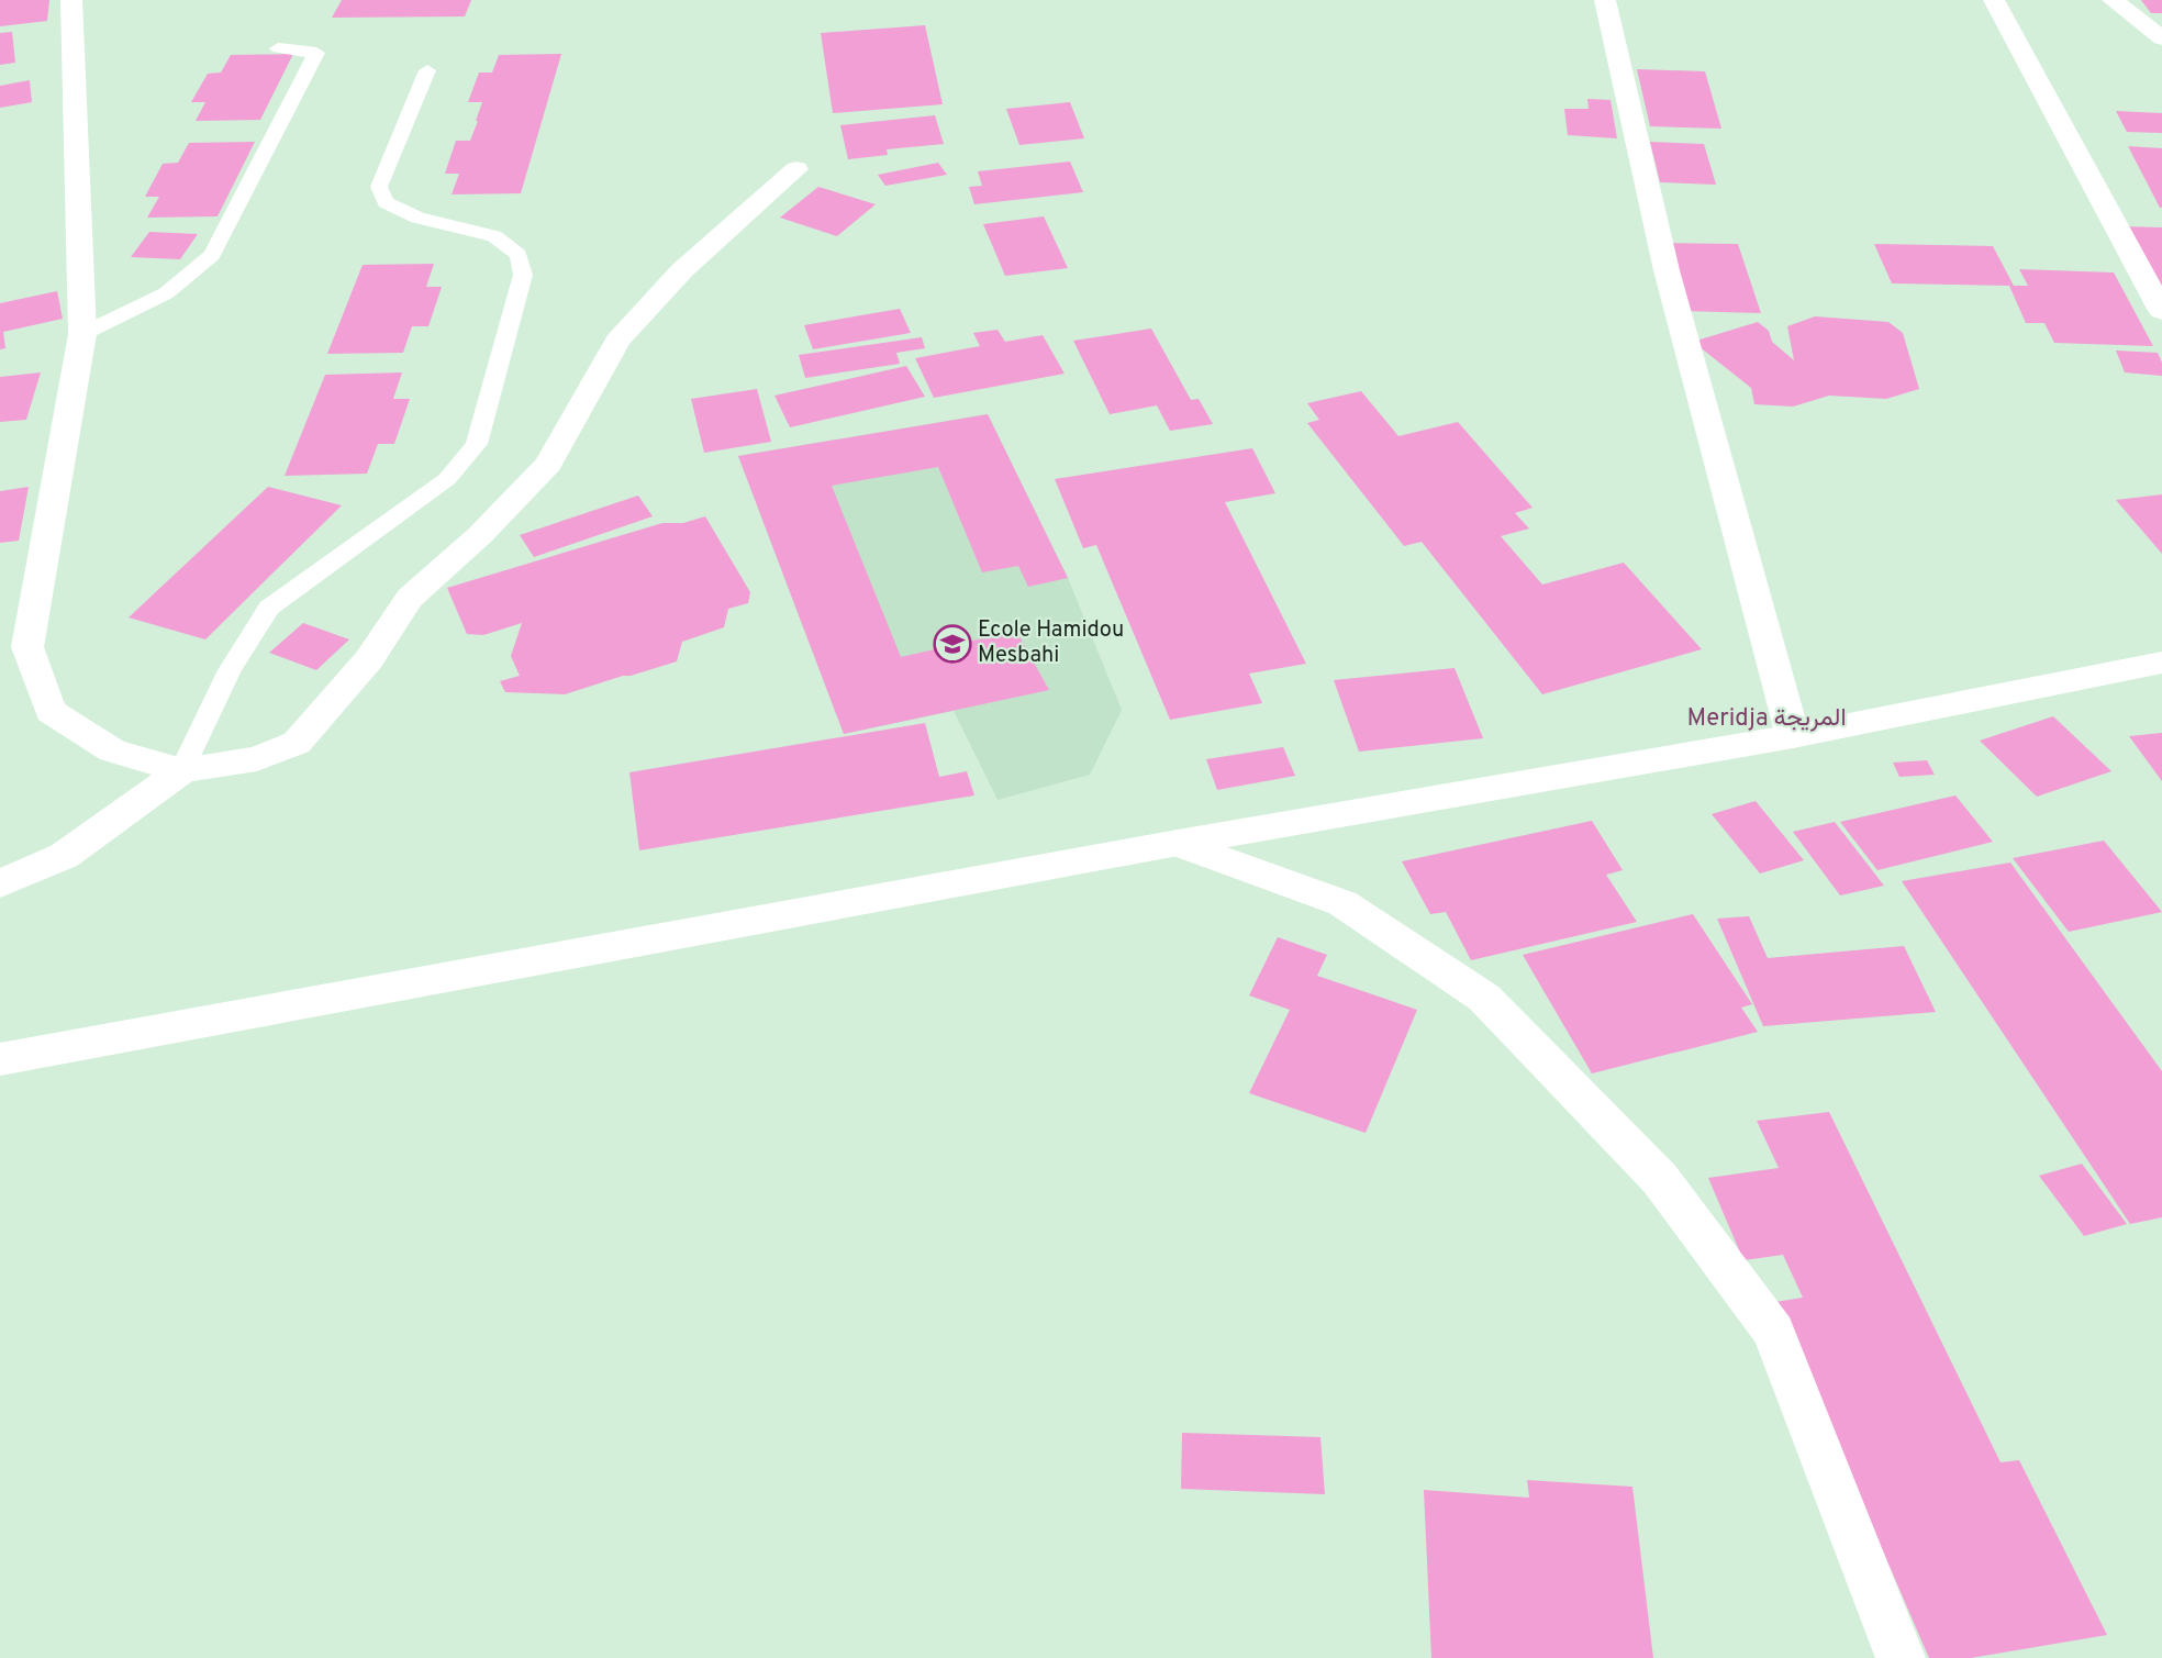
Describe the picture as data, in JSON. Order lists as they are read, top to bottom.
{
  "districts": ["Meridja المريجة"],
  "places": {
    "school or university": ["Ecole Hamidou Mesbahi"]
  }
}
